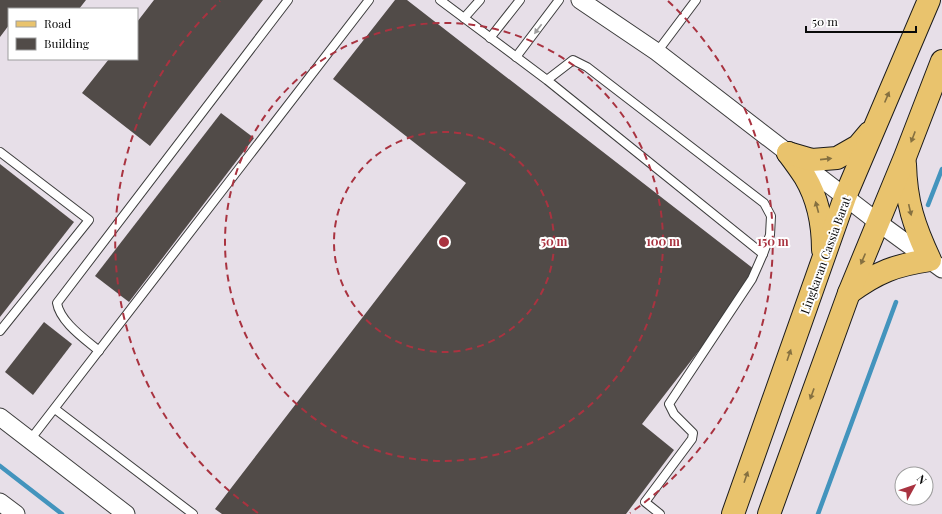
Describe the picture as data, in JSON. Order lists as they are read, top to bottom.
{
  "streets": {
    "main road": ["Lingkaran Cassia Barat"]
  },
  "legend": ["Road", "Building"],
  "scale_bar": "50 m",
  "north": "top right",
  "rings": ["50 m", "100 m", "150 m"]
}
